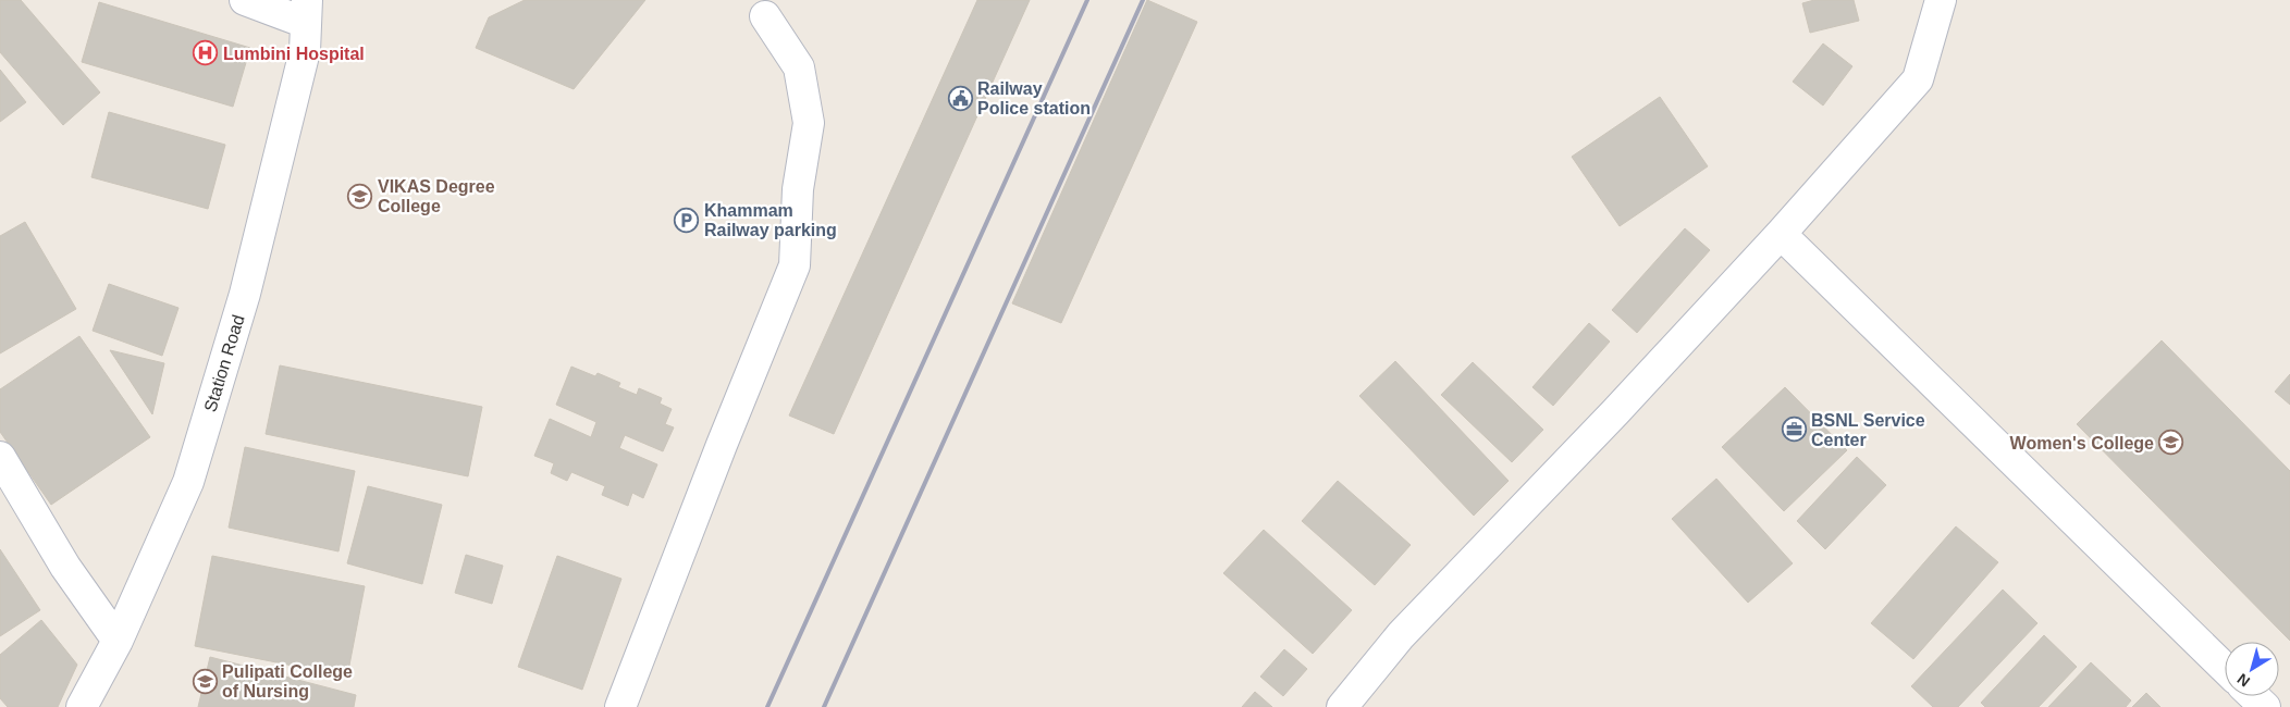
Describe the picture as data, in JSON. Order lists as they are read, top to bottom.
{
  "streets": {
    "street": ["Station Road"]
  },
  "places": {
    "hospital": ["Lumbini Hospital"],
    "public building": ["Railway Police station"],
    "school or university": ["VIKAS Degree College", "Women's College", "Pulipati College of Nursing"],
    "parking": ["Khammam Railway parking"],
    "office": ["BSNL Service Center"]
  },
  "north": "bottom left"
}
